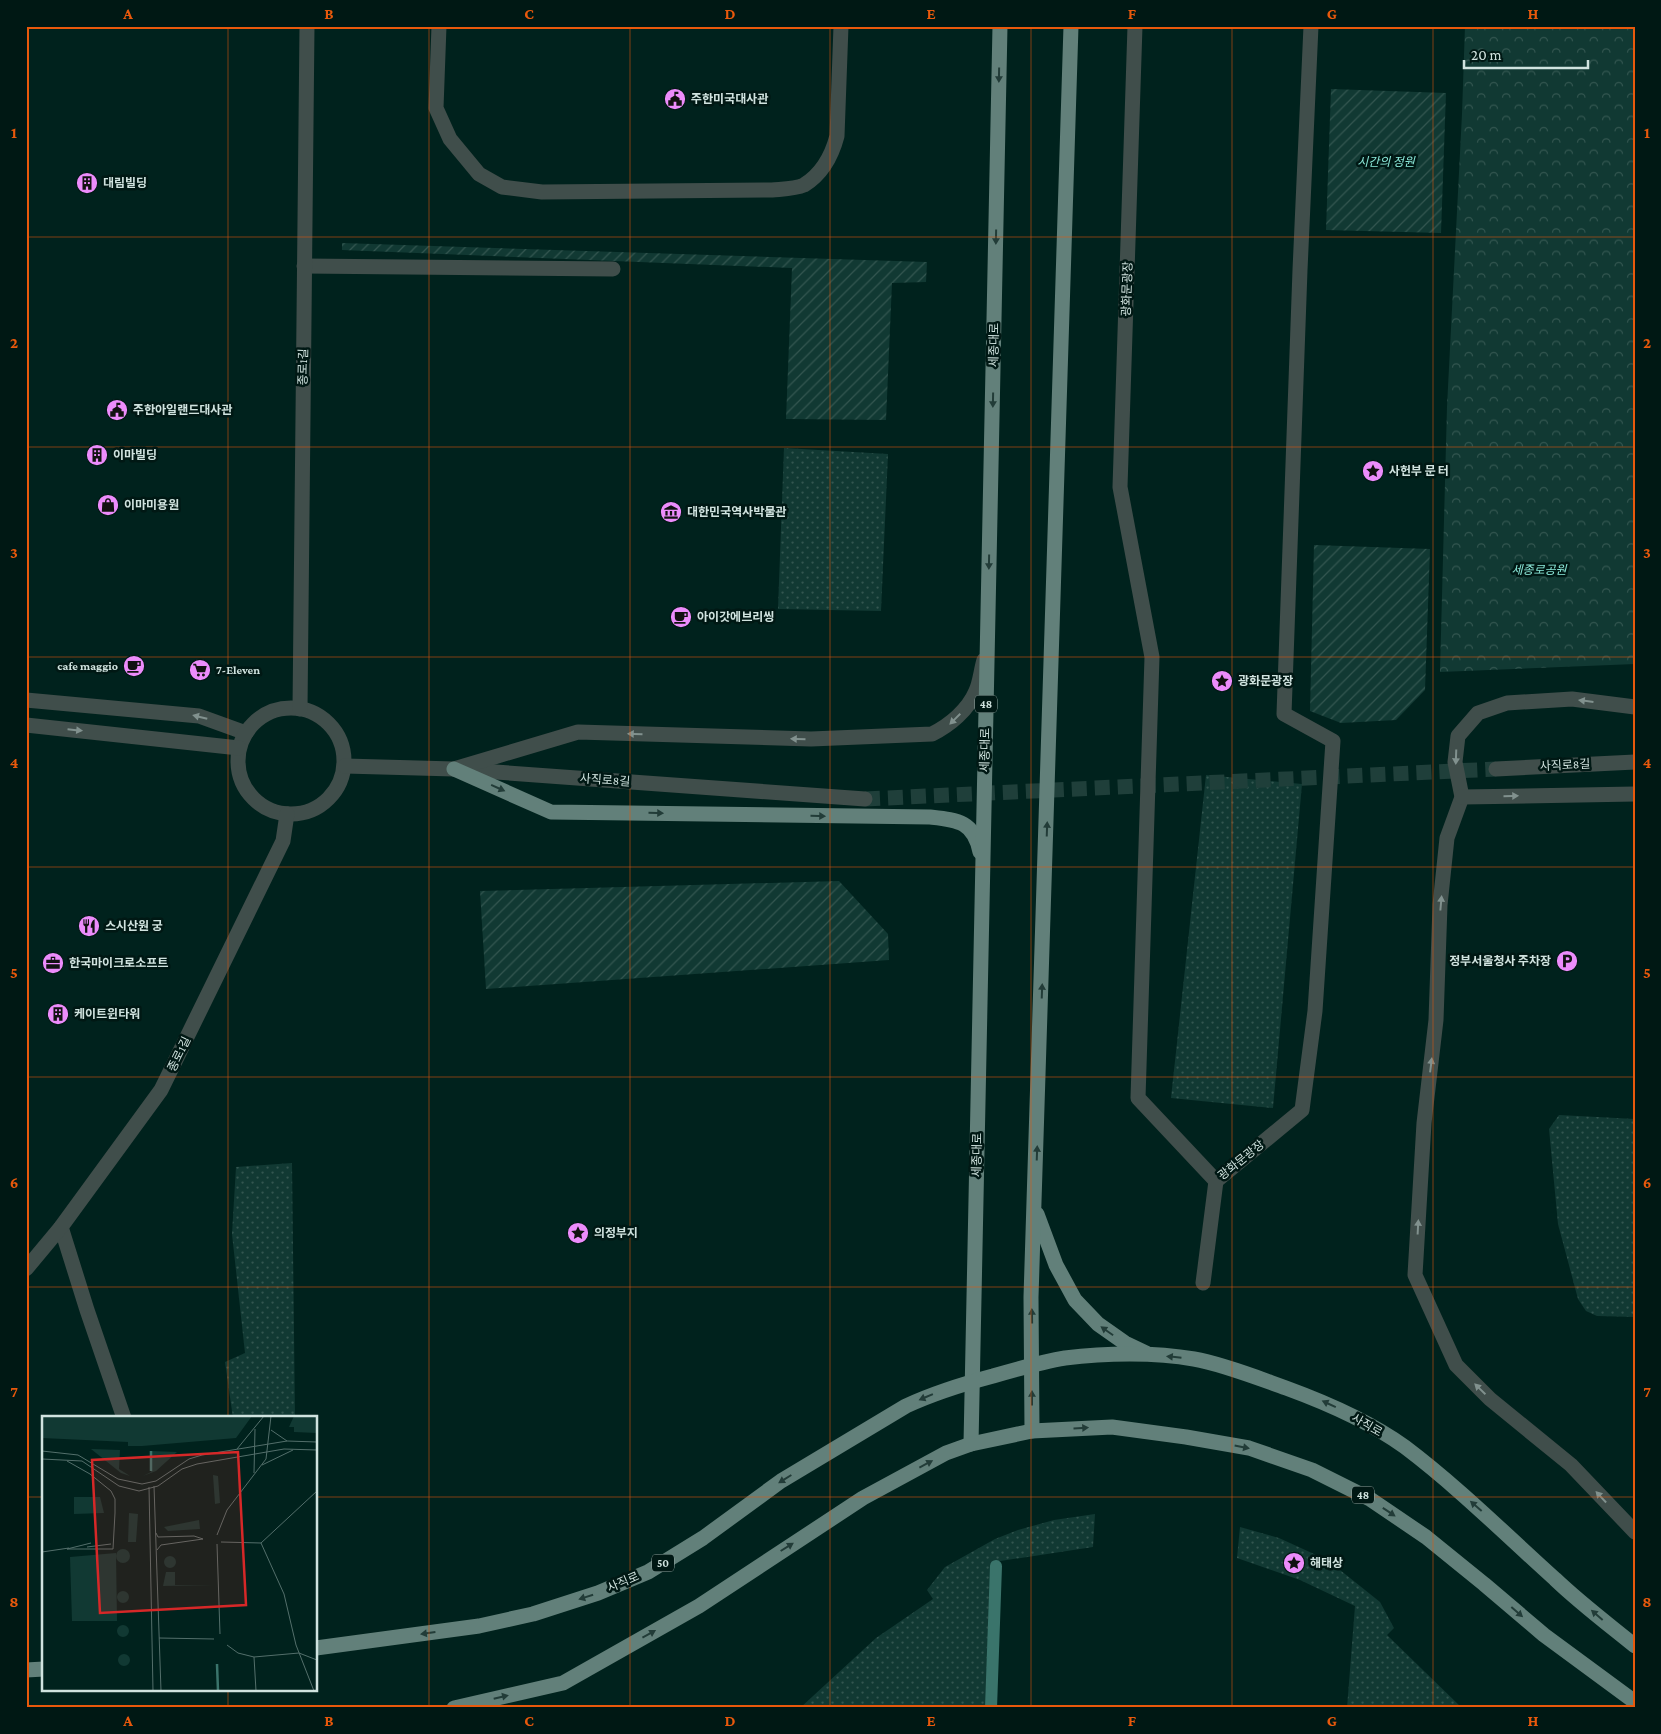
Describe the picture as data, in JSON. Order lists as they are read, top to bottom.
{
  "streets": {
    "main road": [
      "세종대로",
      "48",
      "사직로",
      "50"
    ],
    "street": ["광화문광장", "종로1길", "사직로8길"]
  },
  "crossings": [
    ["세종대로", "48"],
    ["세종대로", "사직로"],
    ["세종대로", "50"],
    ["종로1길", "사직로8길"],
    ["사직로", "50"]
  ],
  "one_way": ["사직로"],
  "parks": ["시간의 정원", "세종로공원"],
  "places": {
    "public building": ["주한미국대사관", "주한아일랜드대사관"],
    "building": ["대림빌딩", "이마빌딩", "케이트윈타워"],
    "place": [
      "사헌부 문 터",
      "광화문광장",
      "의정부지",
      "해태상"
    ],
    "shop": ["이마미용원"],
    "museum": ["대한민국역사박물관"],
    "cafe": ["아이갓에브리씽", "cafe maggio"],
    "supermarket": ["7-Eleven"],
    "restaurant": ["스시산원 궁"],
    "parking": ["정부서울청사 주차장"],
    "office": ["한국마이크로소프트"]
  },
  "scale_bar": "20 m",
  "grid": {
    "columns": [
      "A",
      "B",
      "C",
      "D",
      "E",
      "F",
      "G",
      "H"
    ],
    "rows": [
      "1",
      "2",
      "3",
      "4",
      "5",
      "6",
      "7",
      "8"
    ]
  }
}
